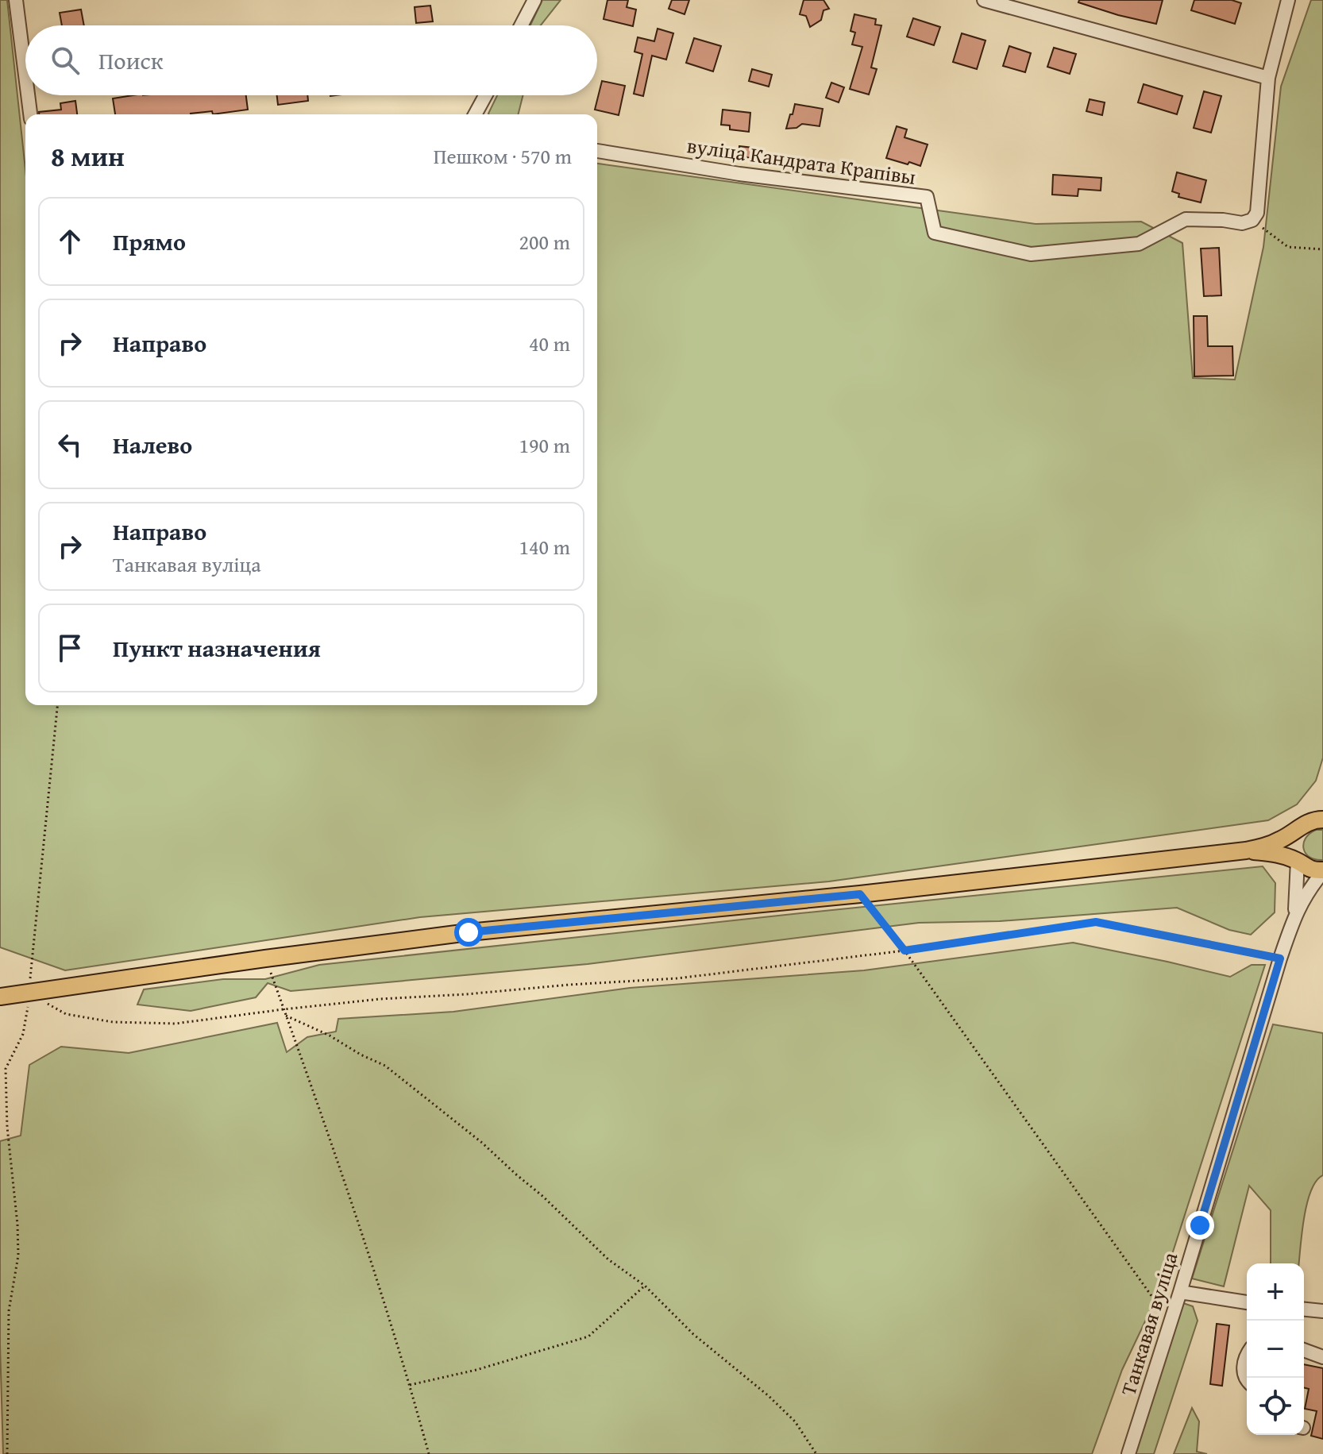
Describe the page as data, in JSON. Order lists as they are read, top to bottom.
{
  "streets": {
    "street": ["вуліца Кандрата Крапівы", "Танкавая вуліца"]
  },
  "page": {
    "search": "Поиск",
    "heading": ["8 мин", "Пешком · 570 m"],
    "list": [
      ["Прямо", "200 m"],
      ["Направо", "40 m"],
      ["Налево", "190 m"],
      ["Направо", "Танкавая вуліца", "140 m"],
      "Пункт назначения"
    ],
    "map_buttons": ["+", "−"]
  }
}
